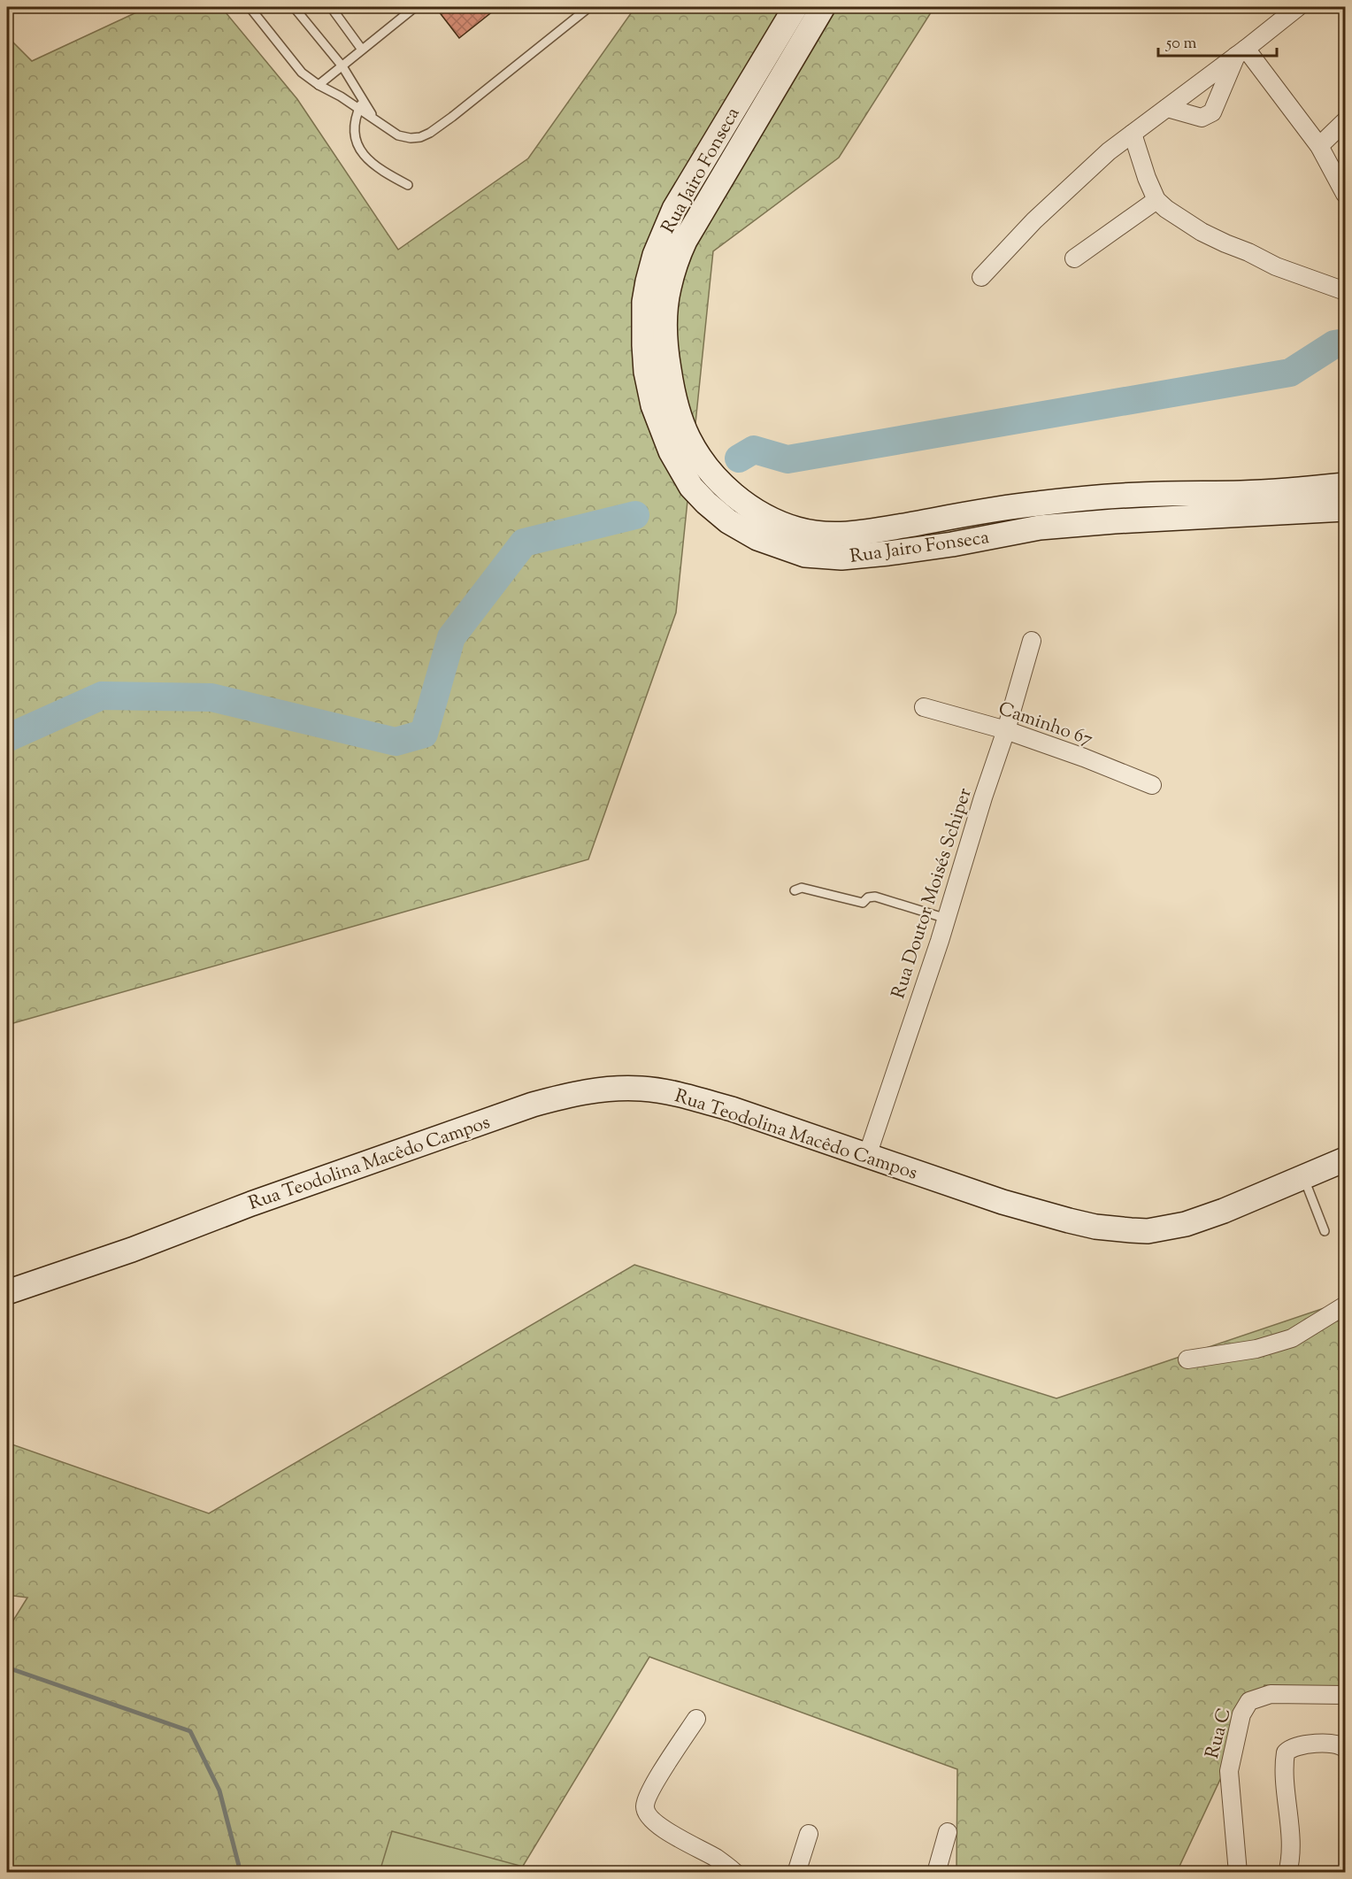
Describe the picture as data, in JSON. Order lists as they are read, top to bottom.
{
  "streets": {
    "main road": ["Rua Jairo Fonseca", "Rua Teodolina Macêdo Campos"],
    "street": ["Caminho 67", "Rua Doutor Moisés Schiper", "Rua C"]
  },
  "crossings": [
    ["Caminho 67", "Rua Doutor Moisés Schiper"],
    ["Rua Doutor Moisés Schiper", "Rua Teodolina Macêdo Campos"]
  ],
  "scale_bar": "50 m"
}
